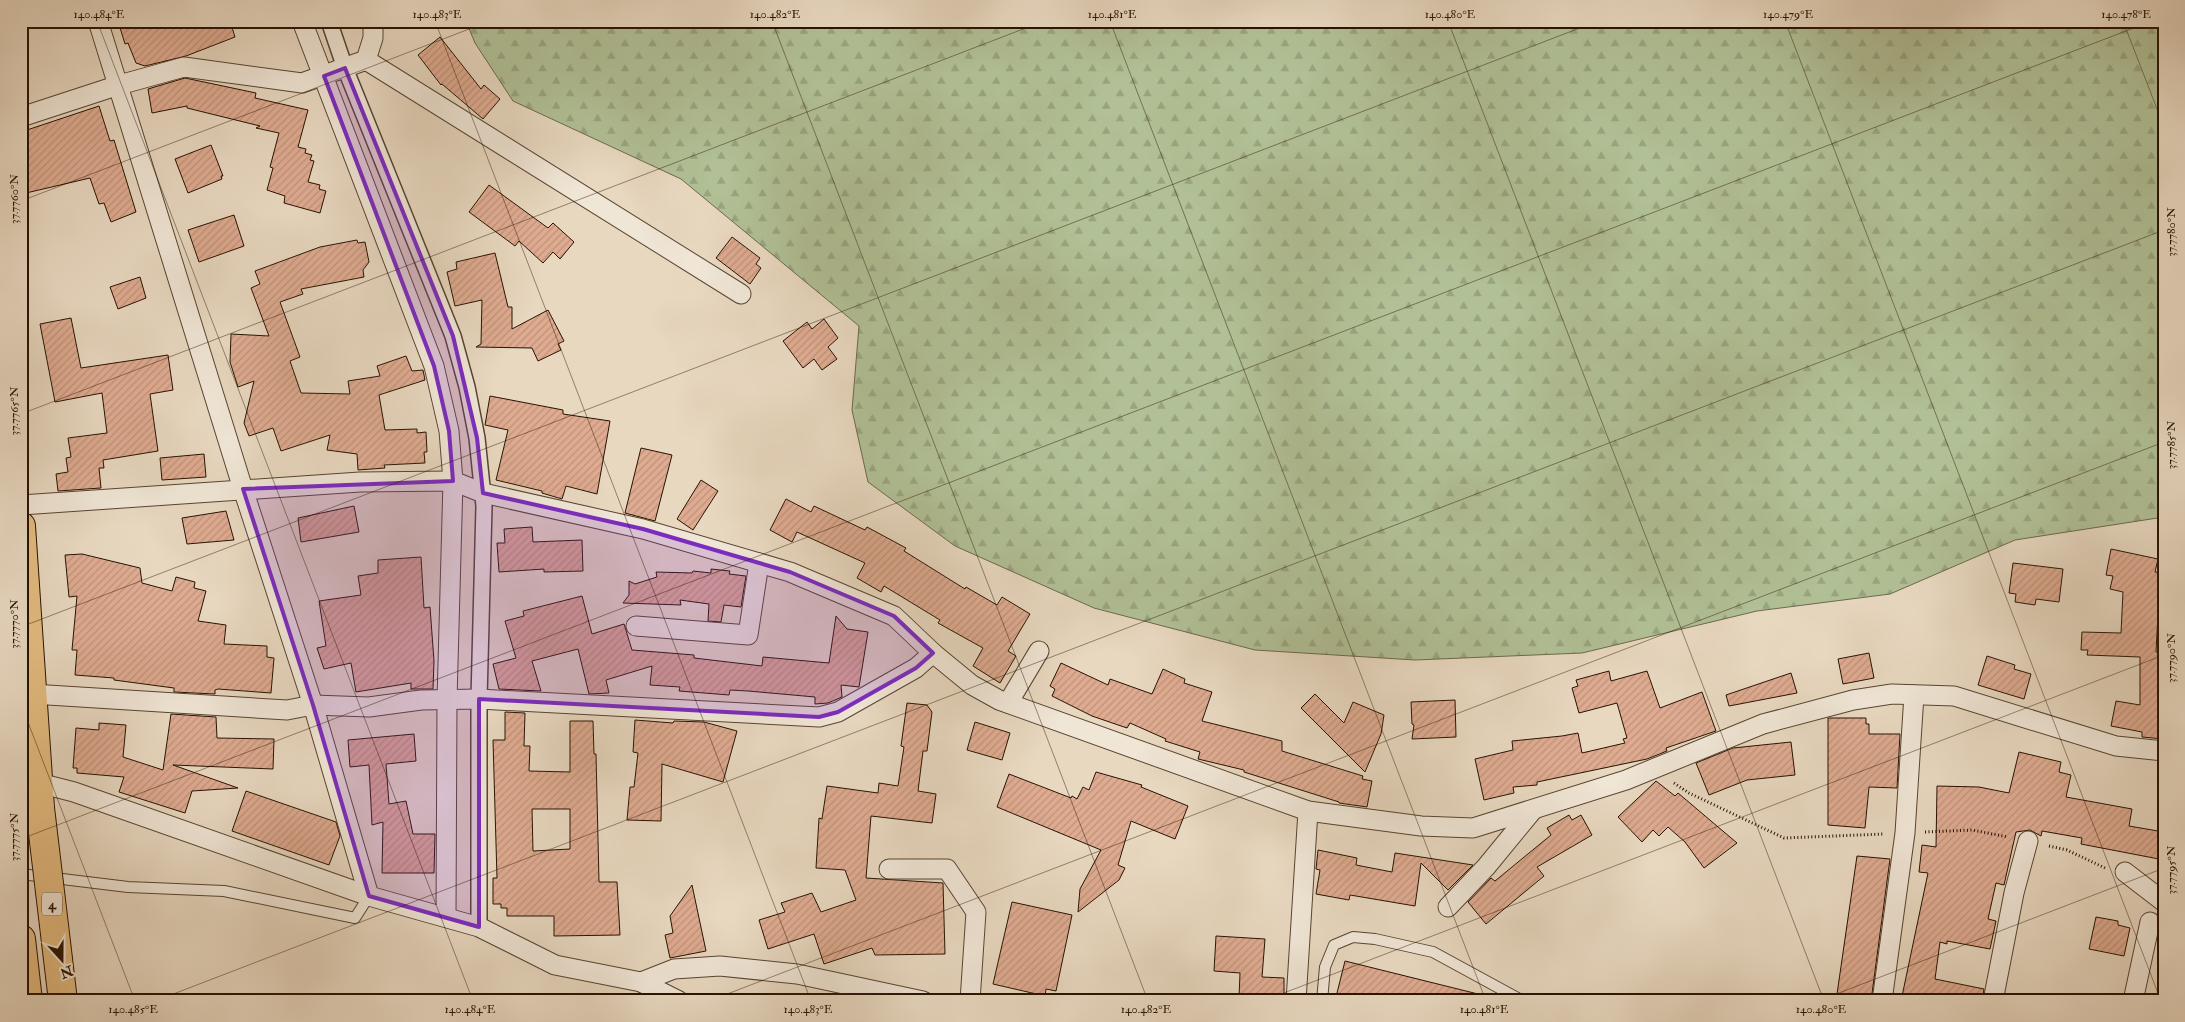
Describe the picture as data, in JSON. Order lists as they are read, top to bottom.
{
  "streets": {
    "highway": ["4"]
  },
  "north": "bottom",
  "coordinates": [
    "140.484°E",
    "140.483°E",
    "140.482°E",
    "140.481°E",
    "140.480°E",
    "140.479°E",
    "140.478°E",
    "37.7760°N",
    "37.7780°N",
    "37.7765°N",
    "37.7785°N",
    "37.7770°N",
    "37.7790°N",
    "37.7775°N",
    "37.7795°N",
    "140.485°E"
  ]
}
